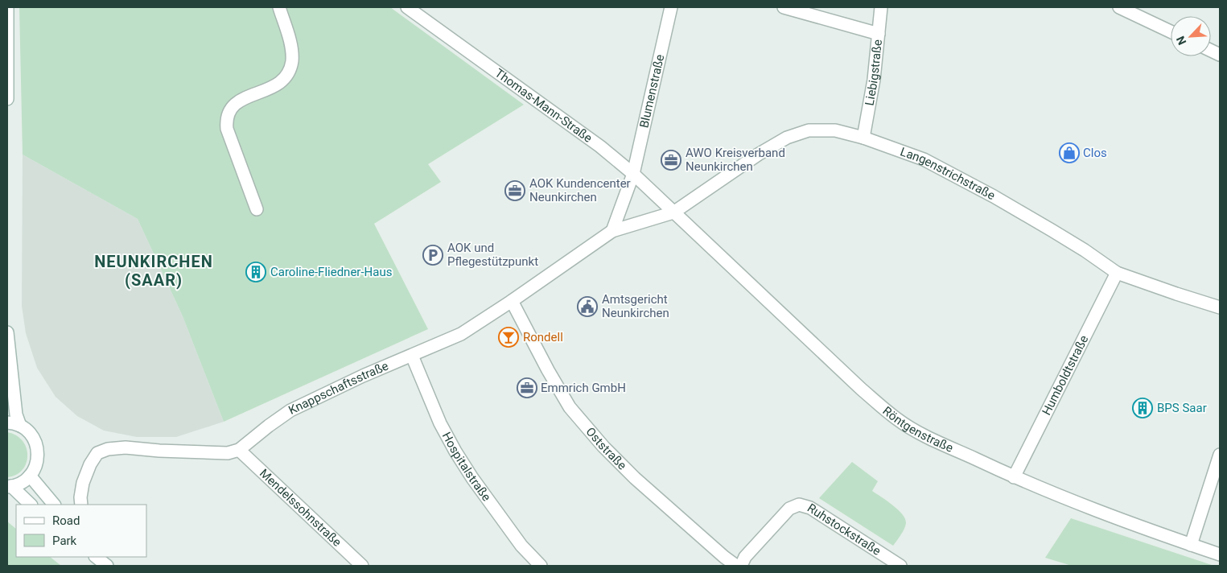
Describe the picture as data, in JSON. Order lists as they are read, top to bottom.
{
  "streets": {
    "street": [
      "Liebigstraße",
      "Blumenstraße",
      "Thomas-Mann-Straße",
      "Langenstrichstraße",
      "Humboldtstraße",
      "Knappschaftsstraße",
      "Röntgenstraße",
      "Oststraße",
      "Hospitalstraße",
      "Mendelssohnstraße",
      "Ruhstockstraße"
    ]
  },
  "crossings": [
    ["Liebigstraße", "Langenstrichstraße"],
    ["Blumenstraße", "Thomas-Mann-Straße"],
    ["Thomas-Mann-Straße", "Langenstrichstraße"],
    ["Thomas-Mann-Straße", "Knappschaftsstraße"],
    ["Thomas-Mann-Straße", "Röntgenstraße"],
    ["Langenstrichstraße", "Humboldtstraße"],
    ["Langenstrichstraße", "Knappschaftsstraße"],
    ["Langenstrichstraße", "Röntgenstraße"],
    ["Humboldtstraße", "Röntgenstraße"],
    ["Knappschaftsstraße", "Röntgenstraße"],
    ["Knappschaftsstraße", "Oststraße"],
    ["Knappschaftsstraße", "Hospitalstraße"],
    ["Knappschaftsstraße", "Mendelssohnstraße"]
  ],
  "districts": ["NEUNKIRCHEN (SAAR)"],
  "places": {
    "shop": ["Clos"],
    "office": ["AWO Kreisverband Neunkirchen", "AOK Kundencenter Neunkirchen", "Emmrich GmbH"],
    "parking": ["AOK und Pflegestützpunkt"],
    "building": ["Caroline-Fliedner-Haus", "BPS Saar"],
    "public building": ["Amtsgericht Neunkirchen"],
    "bar": ["Rondell"]
  },
  "legend": ["Road", "Park"],
  "north": "bottom left"
}
